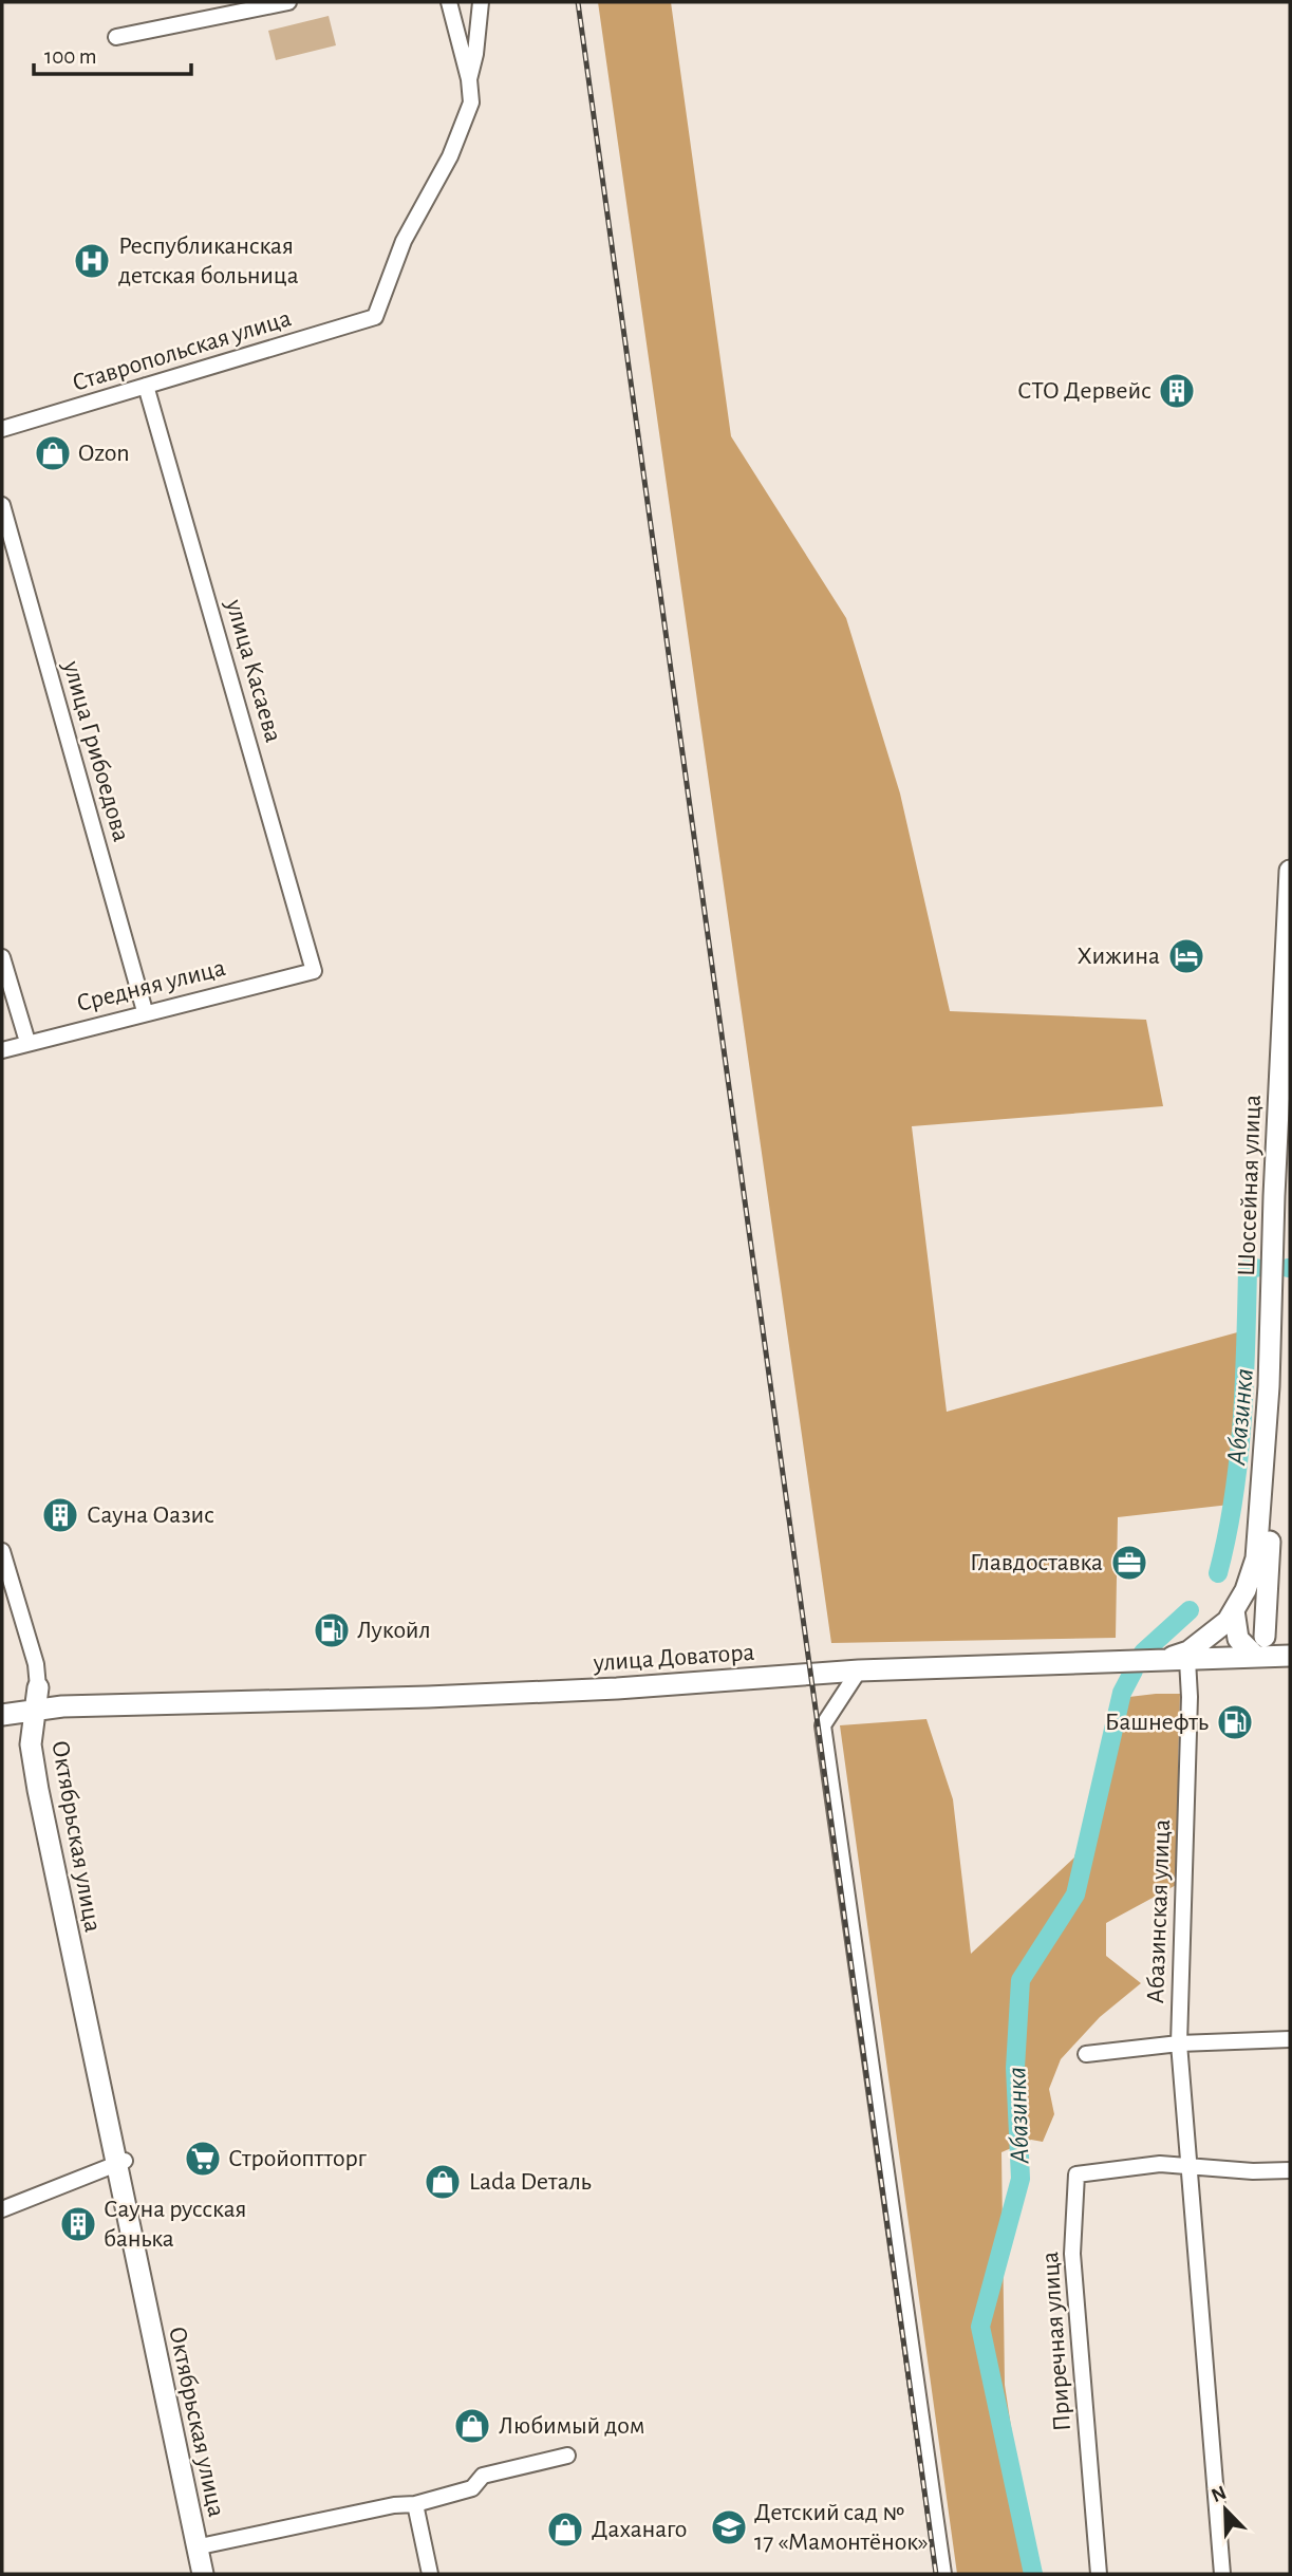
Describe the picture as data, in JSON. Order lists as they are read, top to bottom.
{
  "streets": {
    "main road": ["Шоссейная улица", "улица Доватора", "Октябрьская улица"],
    "street": [
      "Ставропольская улица",
      "улица Касаева",
      "улица Грибоедова",
      "Средняя улица",
      "Абазинская улица",
      "Приречная улица"
    ]
  },
  "crossings": [
    ["Ставропольская улица", "улица Касаева"],
    ["улица Касаева", "Средняя улица"],
    ["улица Грибоедова", "Средняя улица"],
    ["улица Доватора", "Октябрьская улица"],
    ["улица Доватора", "Абазинская улица"],
    ["Абазинская улица", "Приречная улица"]
  ],
  "water": ["Абазинка"],
  "places": {
    "hospital": ["Республиканская детская больница"],
    "building": ["СТО Дервейс", "Сауна Оазис", "Сауна русская банька"],
    "shop": [
      "Ozon",
      "Lada Dеталь",
      "Любимый дом",
      "Даханаго"
    ],
    "hotel": ["Хижина"],
    "office": ["Главдоставка"],
    "fuel station": ["Лукойл", "Башнефть"],
    "supermarket": ["Стройоптторг"],
    "school or university": ["Детский сад № 17 «Мамонтёнок»"]
  },
  "scale_bar": "100 m",
  "north": "top left"
}
